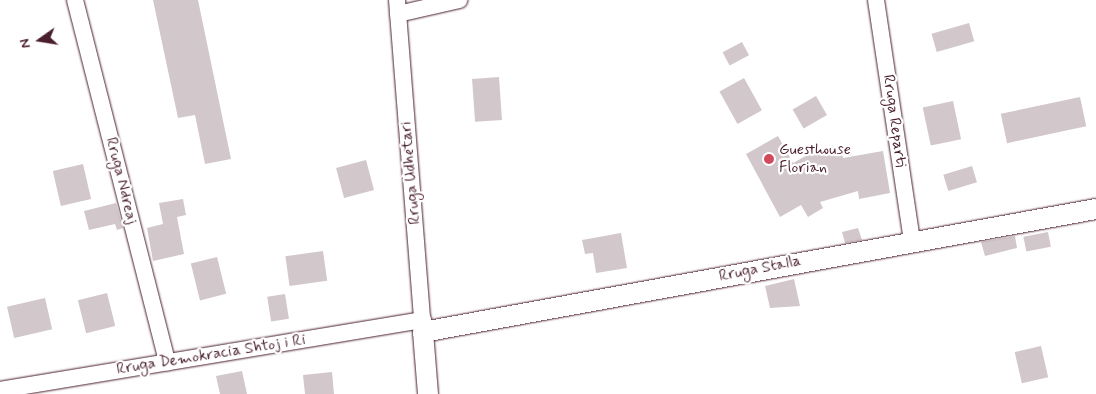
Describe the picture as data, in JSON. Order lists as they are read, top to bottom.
{
  "streets": {
    "street": [
      "Rruga Reparti",
      "Rruga Udhëtari",
      "Rruga Ndreaj",
      "Rruga Stalla",
      "Rruga Demokracia Shtoj i Ri"
    ]
  },
  "crossings": [
    ["Rruga Reparti", "Rruga Stalla"],
    ["Rruga Udhëtari", "Rruga Stalla"],
    ["Rruga Udhëtari", "Rruga Demokracia Shtoj i Ri"],
    ["Rruga Ndreaj", "Rruga Demokracia Shtoj i Ri"],
    ["Rruga Stalla", "Rruga Demokracia Shtoj i Ri"]
  ],
  "places": ["Guesthouse Florian"],
  "north": "left"
}
